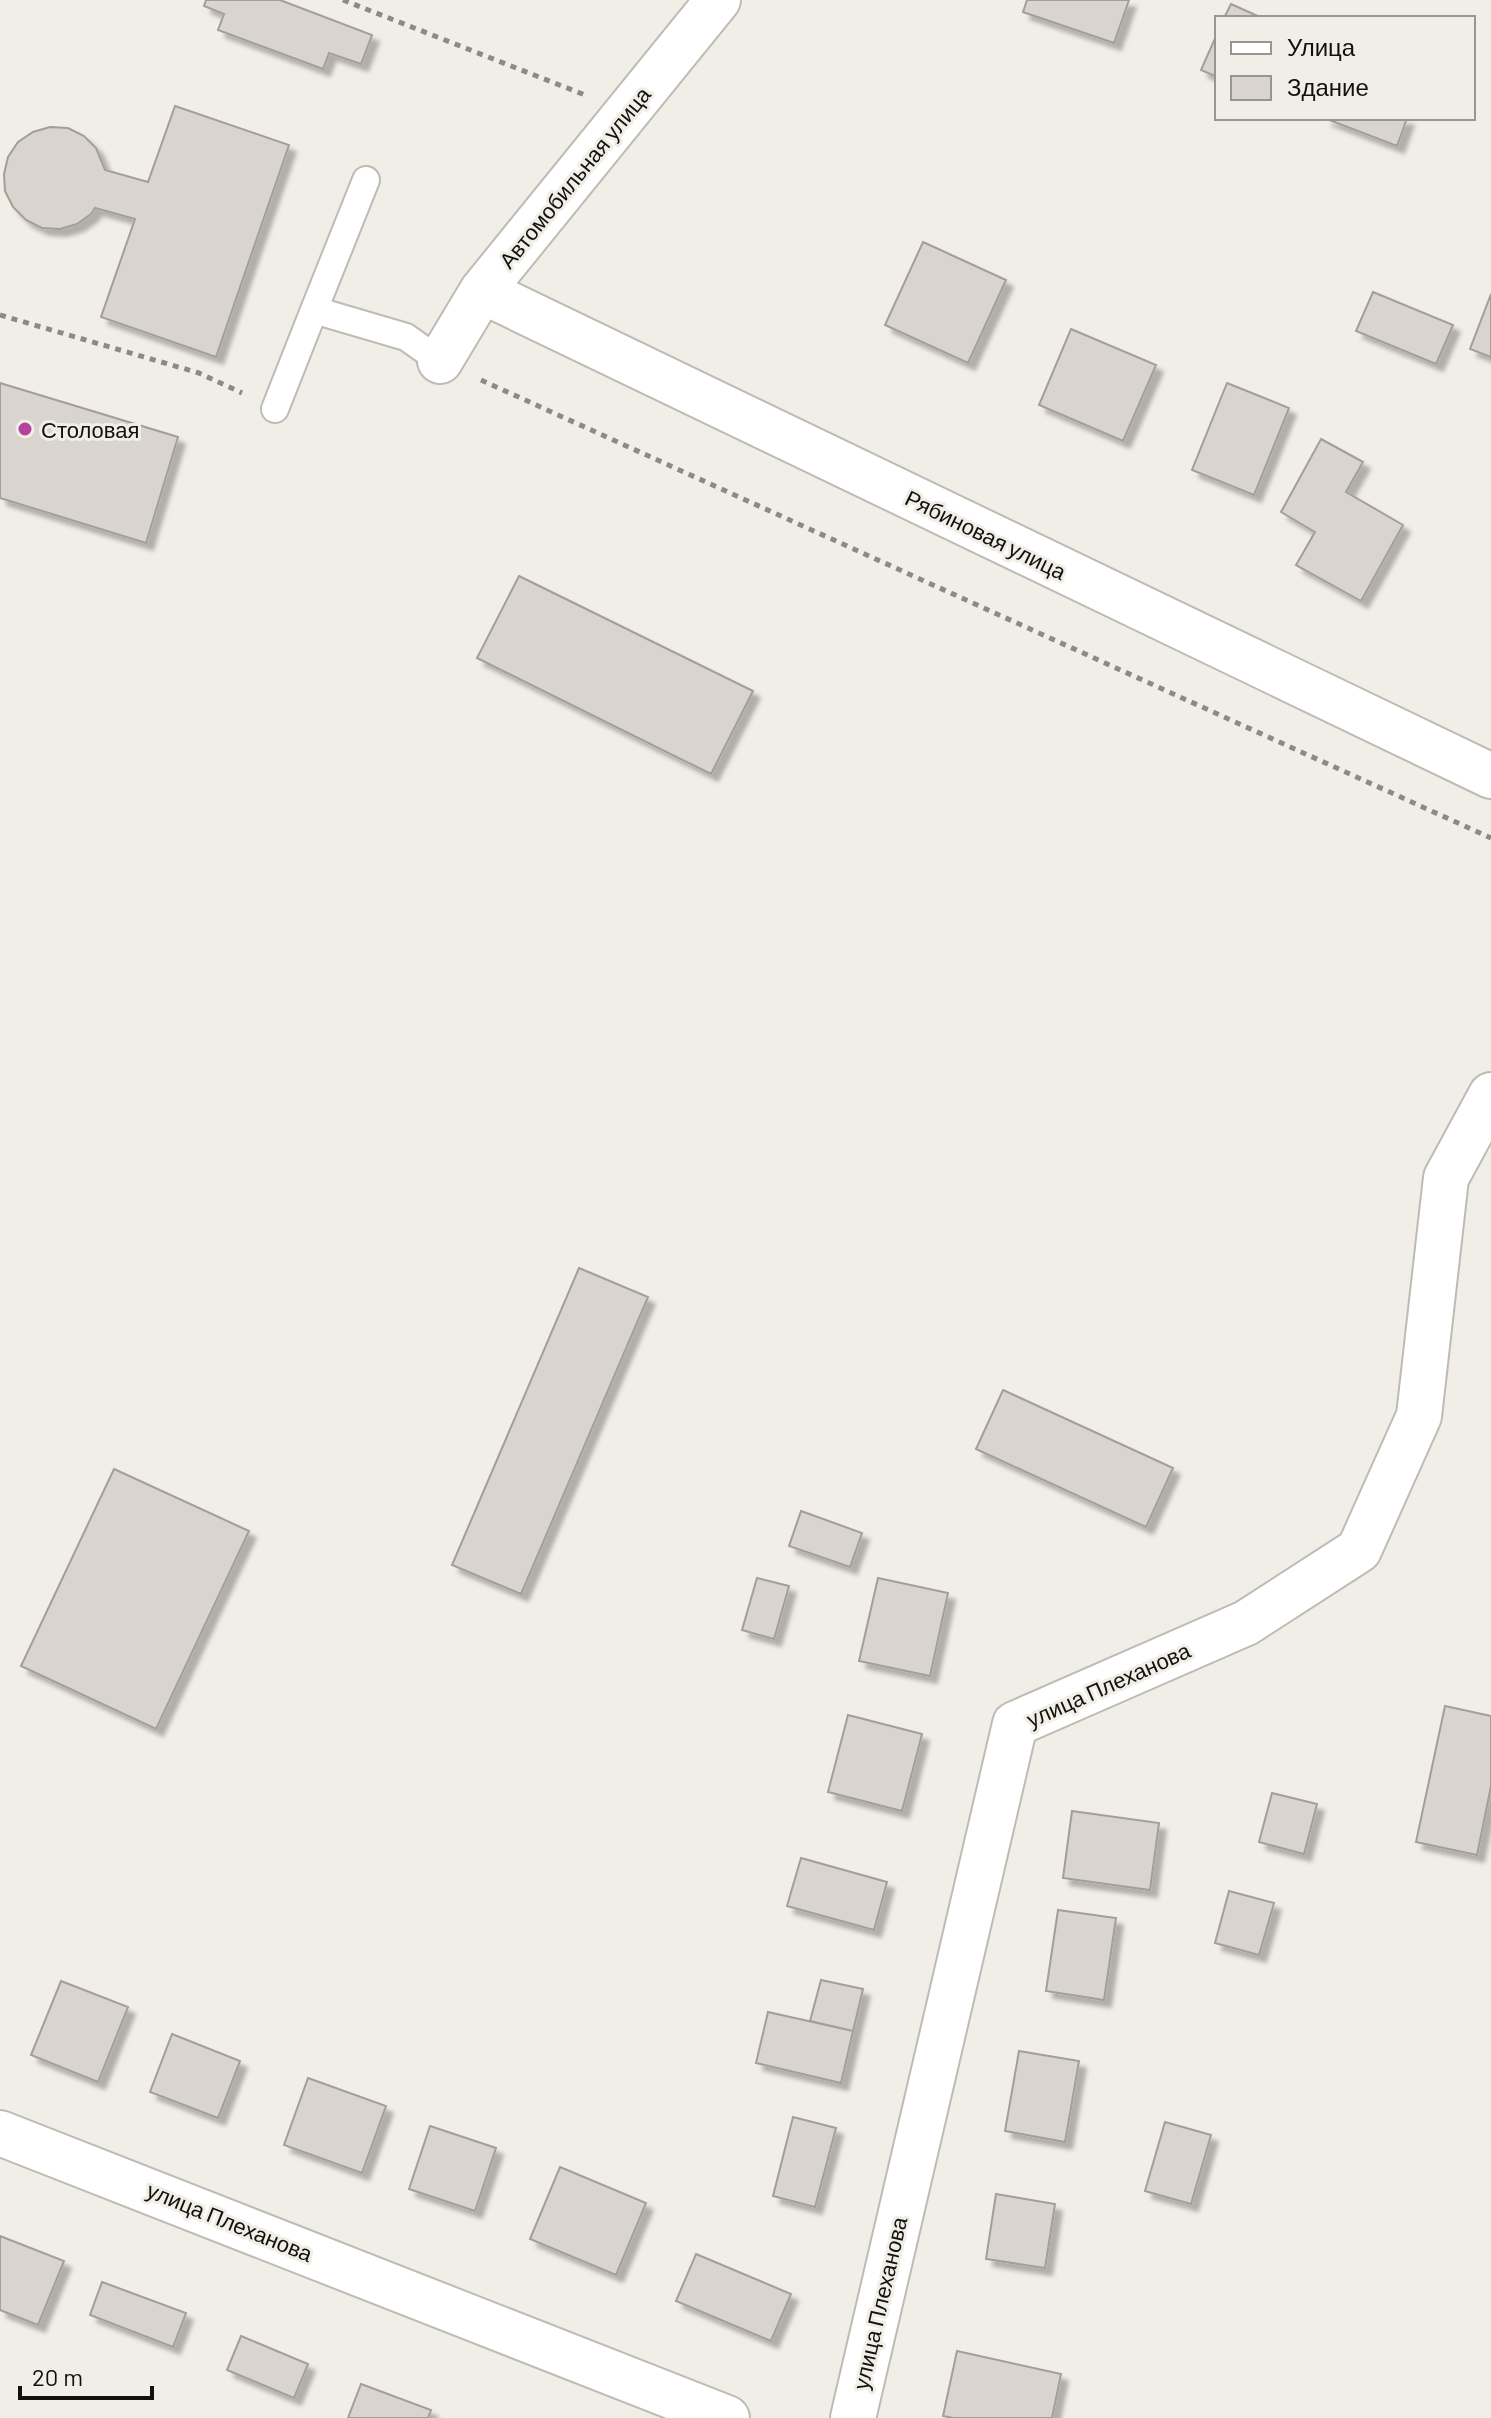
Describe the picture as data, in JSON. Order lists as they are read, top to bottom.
{
  "streets": {
    "street": ["Автомобильная улица", "Рябиновая улица", "улица Плеханова"]
  },
  "crossings": [
    ["Автомобильная улица", "Рябиновая улица"]
  ],
  "places": ["Столовая"],
  "legend": ["Улица", "Здание"],
  "scale_bar": "20 m"
}
